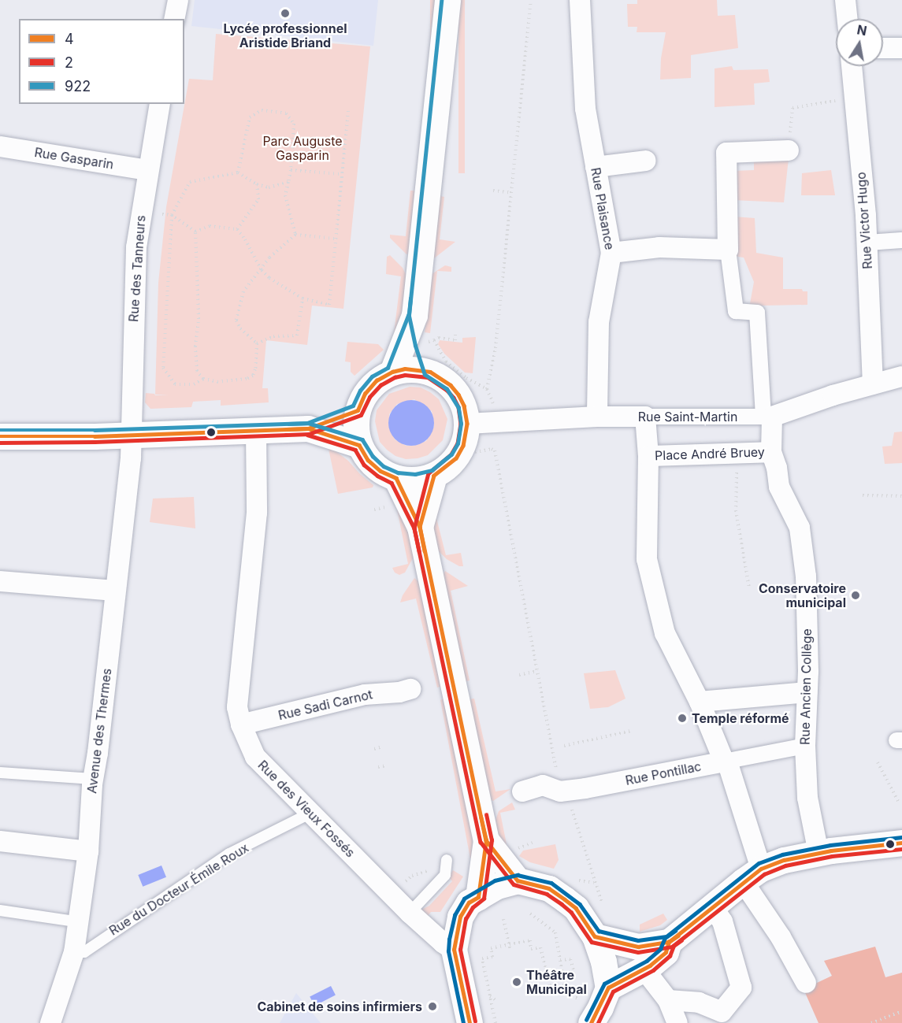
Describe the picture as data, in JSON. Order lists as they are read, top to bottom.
{
  "streets": {
    "street": [
      "Rue Gasparin",
      "Rue Plaisance",
      "Rue Victor Hugo",
      "Rue des Tanneurs",
      "Rue Saint-Martin",
      "Place André Bruey",
      "Rue Ancien Collège",
      "Rue Sadi Carnot",
      "Avenue des Thermes",
      "Rue Pontillac",
      "Rue des Vieux Fossés"
    ],
    "lane": ["Rue du Docteur Émile Roux"]
  },
  "crossings": [
    ["Rue Gasparin", "Rue des Tanneurs"],
    ["Rue Plaisance", "Rue Saint-Martin"],
    ["Rue Victor Hugo", "Rue Saint-Martin"],
    ["Rue des Tanneurs", "Avenue des Thermes"],
    ["Rue Saint-Martin", "Place André Bruey"],
    ["Place André Bruey", "Rue Ancien Collège"],
    ["Rue Ancien Collège", "Rue Pontillac"],
    ["Rue Sadi Carnot", "Rue des Vieux Fossés"],
    ["Avenue des Thermes", "Rue du Docteur Émile Roux"],
    ["Rue des Vieux Fossés", "Rue du Docteur Émile Roux"]
  ],
  "parks": ["Parc Auguste Gasparin"],
  "places": [
    "Lycée professionnel Aristide Briand",
    "Conservatoire municipal",
    "Temple réformé",
    "Théâtre Municipal",
    "Cabinet de soins infirmiers"
  ],
  "lines": ["transit line 922", "transit line 4", "transit line 2"],
  "legend": ["4", "2", "922"],
  "north": "top"
}
